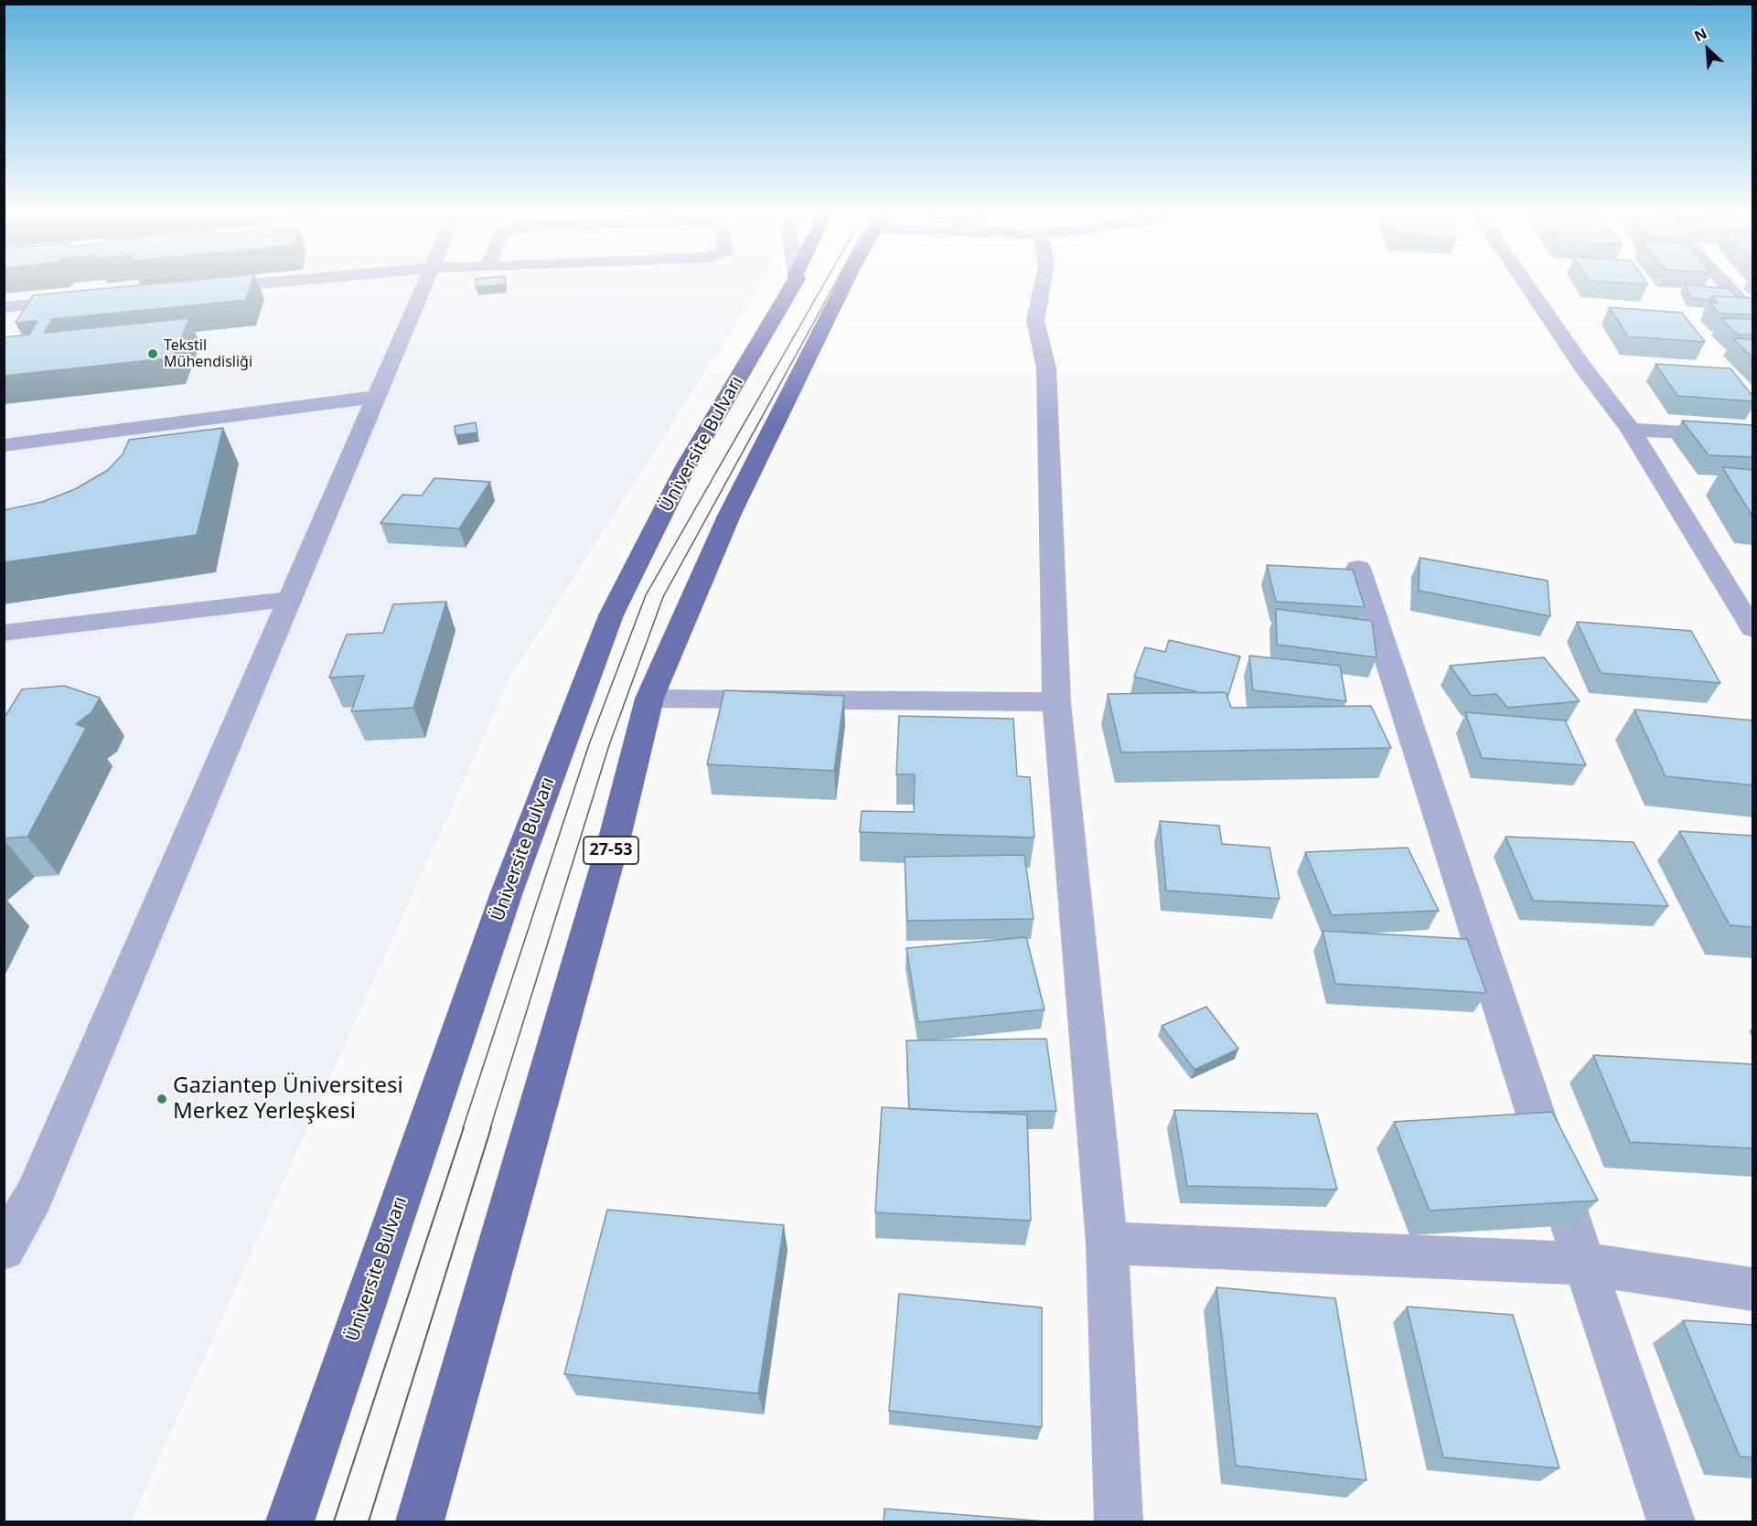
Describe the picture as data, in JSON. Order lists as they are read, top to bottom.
{
  "streets": {
    "main road": ["Üniversite Bulvarı", "27-53"]
  },
  "places": ["Tekstil Mühendisliği", "Gaziantep Üniversitesi Merkez Yerleşkesi"],
  "north": "top left"
}
